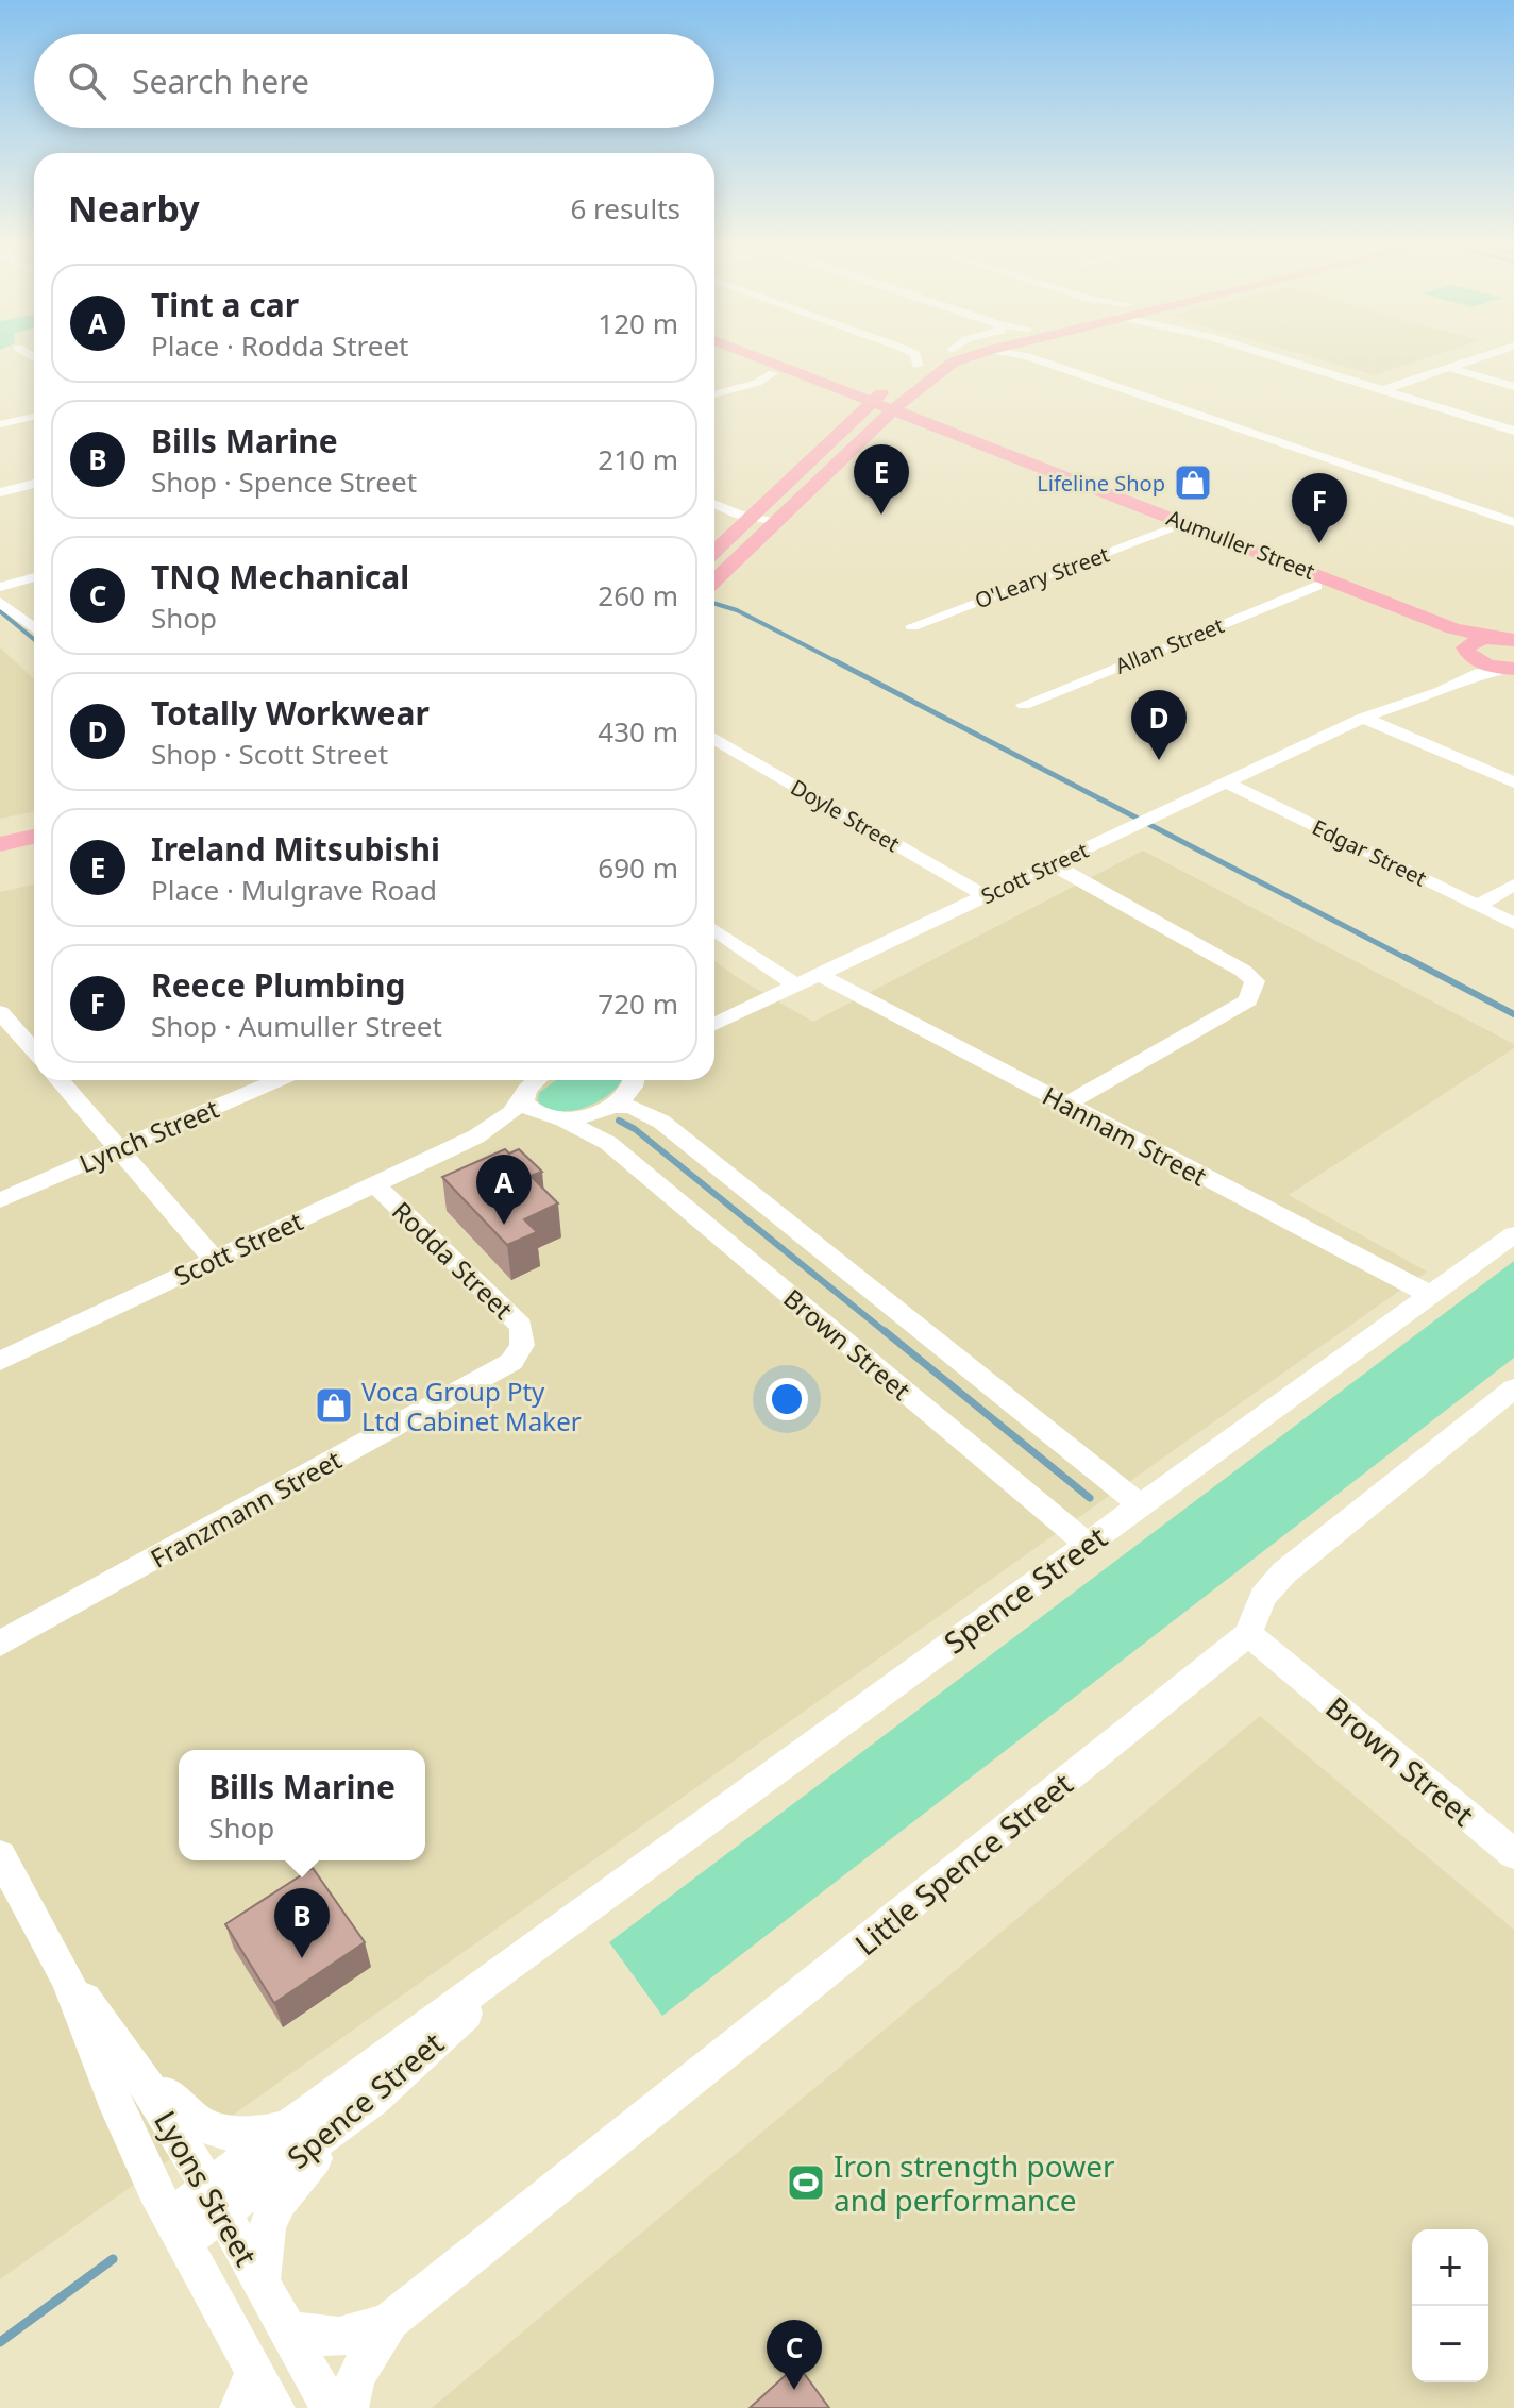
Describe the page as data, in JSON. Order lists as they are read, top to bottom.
{
  "streets": {
    "main road": ["Aumuller Street"],
    "street": [
      "O'Leary Street",
      "Allan Street",
      "Doyle Street",
      "Edgar Street",
      "Scott Street",
      "Lynch Street",
      "Hannam Street",
      "Rodda Street",
      "Brown Street",
      "Franzmann Street",
      "Spence Street",
      "Little Spence Street",
      "Lyons Street"
    ]
  },
  "crossings": [
    ["Aumuller Street", "O'Leary Street"],
    ["Aumuller Street", "Allan Street"],
    ["Aumuller Street", "Scott Street"],
    ["Doyle Street", "Scott Street"],
    ["Edgar Street", "Scott Street"],
    ["Scott Street", "Hannam Street"],
    ["Scott Street", "Rodda Street"],
    ["Scott Street", "Brown Street"],
    ["Hannam Street", "Spence Street"],
    ["Rodda Street", "Franzmann Street"],
    ["Brown Street", "Spence Street"],
    ["Brown Street", "Little Spence Street"],
    ["Spence Street", "Lyons Street"],
    ["Little Spence Street", "Lyons Street"]
  ],
  "places": {
    "shop": ["Lifeline Shop", "Voca Group Pty Ltd Cabinet Maker"],
    "sports": ["Iron strength power and performance"]
  },
  "page": {
    "search": "Search here",
    "heading": ["Nearby", "6 results"],
    "list": [
      {
        "mark": "A",
        "name": "Tint a car",
        "note": "Place · Rodda Street",
        "value": "120 m"
      },
      {
        "mark": "B",
        "name": "Bills Marine",
        "note": "Shop · Spence Street",
        "value": "210 m"
      },
      {
        "mark": "C",
        "name": "TNQ Mechanical",
        "note": "Shop",
        "value": "260 m"
      },
      {
        "mark": "D",
        "name": "Totally Workwear",
        "note": "Shop · Scott Street",
        "value": "430 m"
      },
      {
        "mark": "E",
        "name": "Ireland Mitsubishi",
        "note": "Place · Mulgrave Road",
        "value": "690 m"
      },
      {
        "mark": "F",
        "name": "Reece Plumbing",
        "note": "Shop · Aumuller Street",
        "value": "720 m"
      }
    ],
    "pins": [
      "E",
      "F",
      "D",
      "A",
      "B",
      "C"
    ],
    "popup": ["Bills Marine", "Shop"],
    "map_buttons": ["+", "−"]
  }
}
